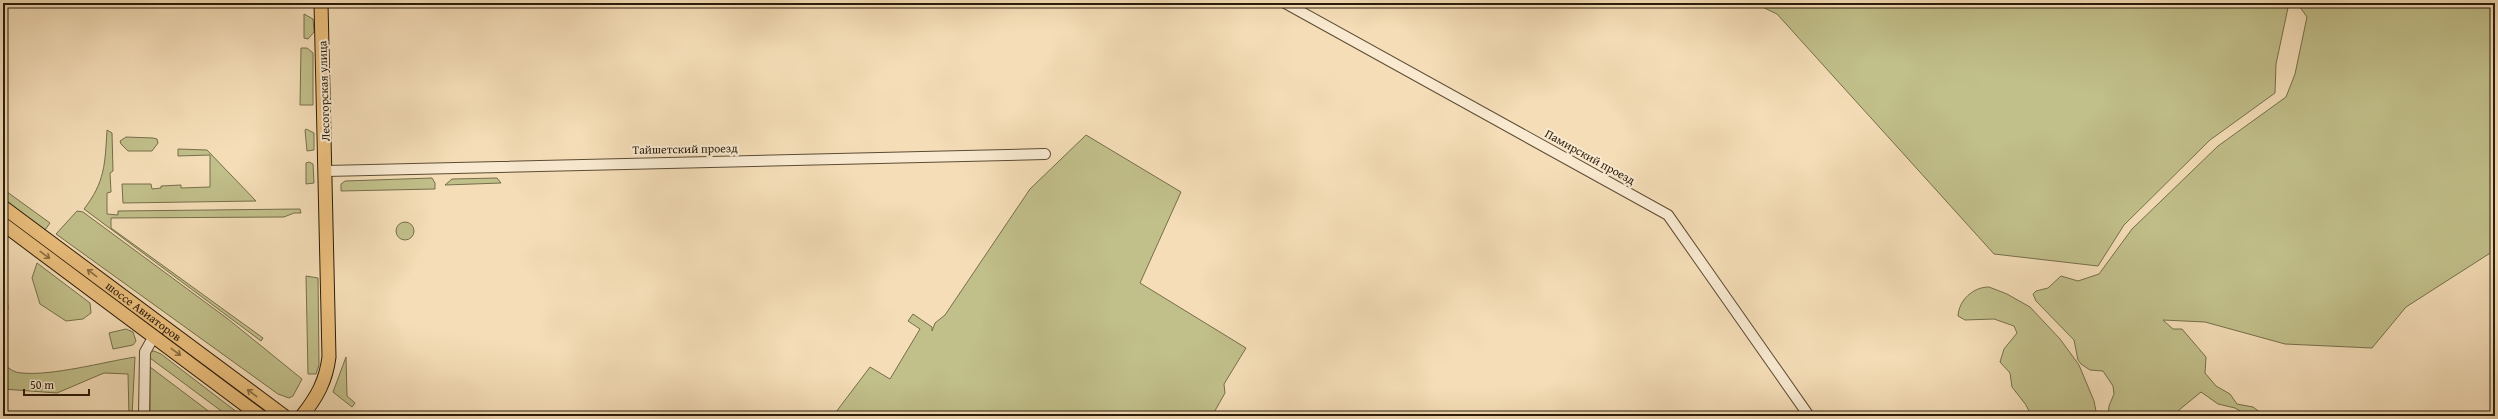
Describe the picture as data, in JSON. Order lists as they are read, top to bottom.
{
  "streets": {
    "main road": ["Лесогорская улица", "шоссе Авиаторов"],
    "street": ["Тайшетский проезд", "Памирский проезд"]
  },
  "crossings": [
    ["Лесогорская улица", "Тайшетский проезд"]
  ],
  "scale_bar": "50 m"
}
